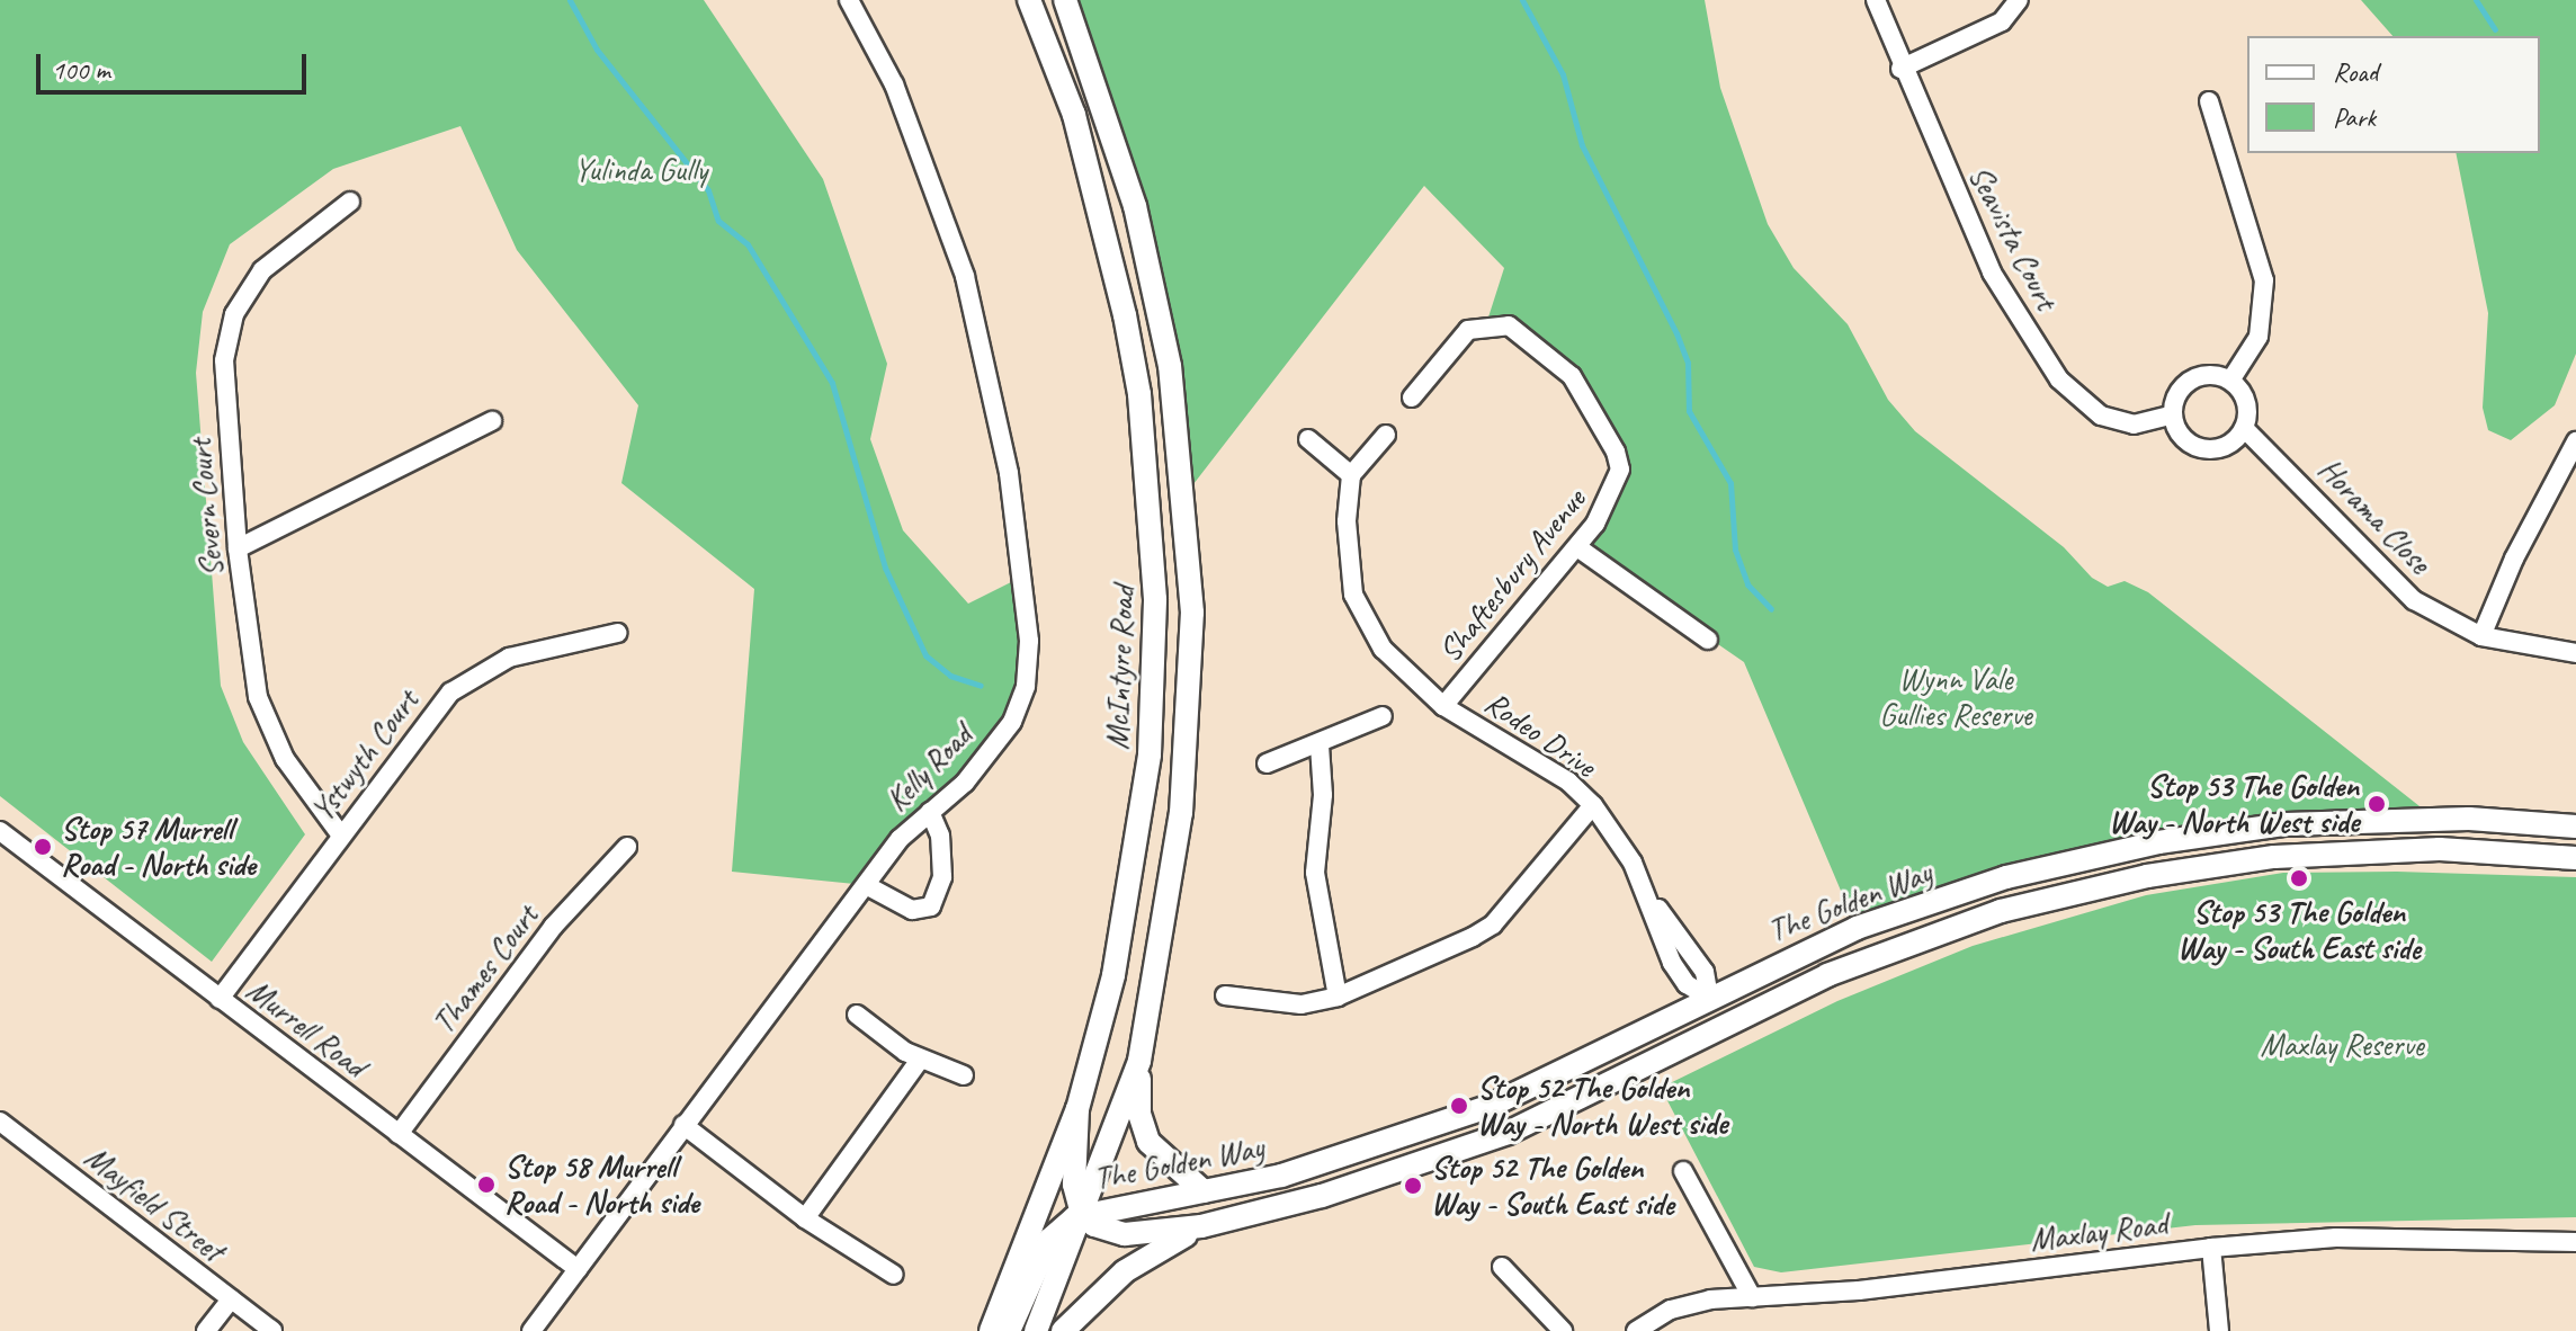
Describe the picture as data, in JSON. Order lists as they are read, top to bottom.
{
  "streets": {
    "main road": ["McIntyre Road", "The Golden Way"],
    "street": [
      "Seavista Court",
      "Severn Court",
      "Horama Close",
      "Shaftesbury Avenue",
      "Rodeo Drive",
      "Ystwyth Court",
      "Kelly Road",
      "Thames Court",
      "Murrell Road",
      "Mayfield Street",
      "Maxlay Road"
    ]
  },
  "crossings": [
    ["Seavista Court", "Horama Close"],
    ["Severn Court", "Ystwyth Court"],
    ["Shaftesbury Avenue", "Rodeo Drive"],
    ["Rodeo Drive", "The Golden Way"],
    ["Ystwyth Court", "Murrell Road"],
    ["Kelly Road", "Murrell Road"],
    ["Thames Court", "Murrell Road"]
  ],
  "parks": ["Yulinda Gully", "Wynn Vale Gullies Reserve", "Maxlay Reserve"],
  "places": [
    "Stop 53 The Golden Way - North West side",
    "Stop 57 Murrell Road - North side",
    "Stop 53 The Golden Way - South East side",
    "Stop 52 The Golden Way - North West side",
    "Stop 58 Murrell Road - North side",
    "Stop 52 The Golden Way - South East side"
  ],
  "legend": ["Road", "Park"],
  "scale_bar": "100 m"
}
